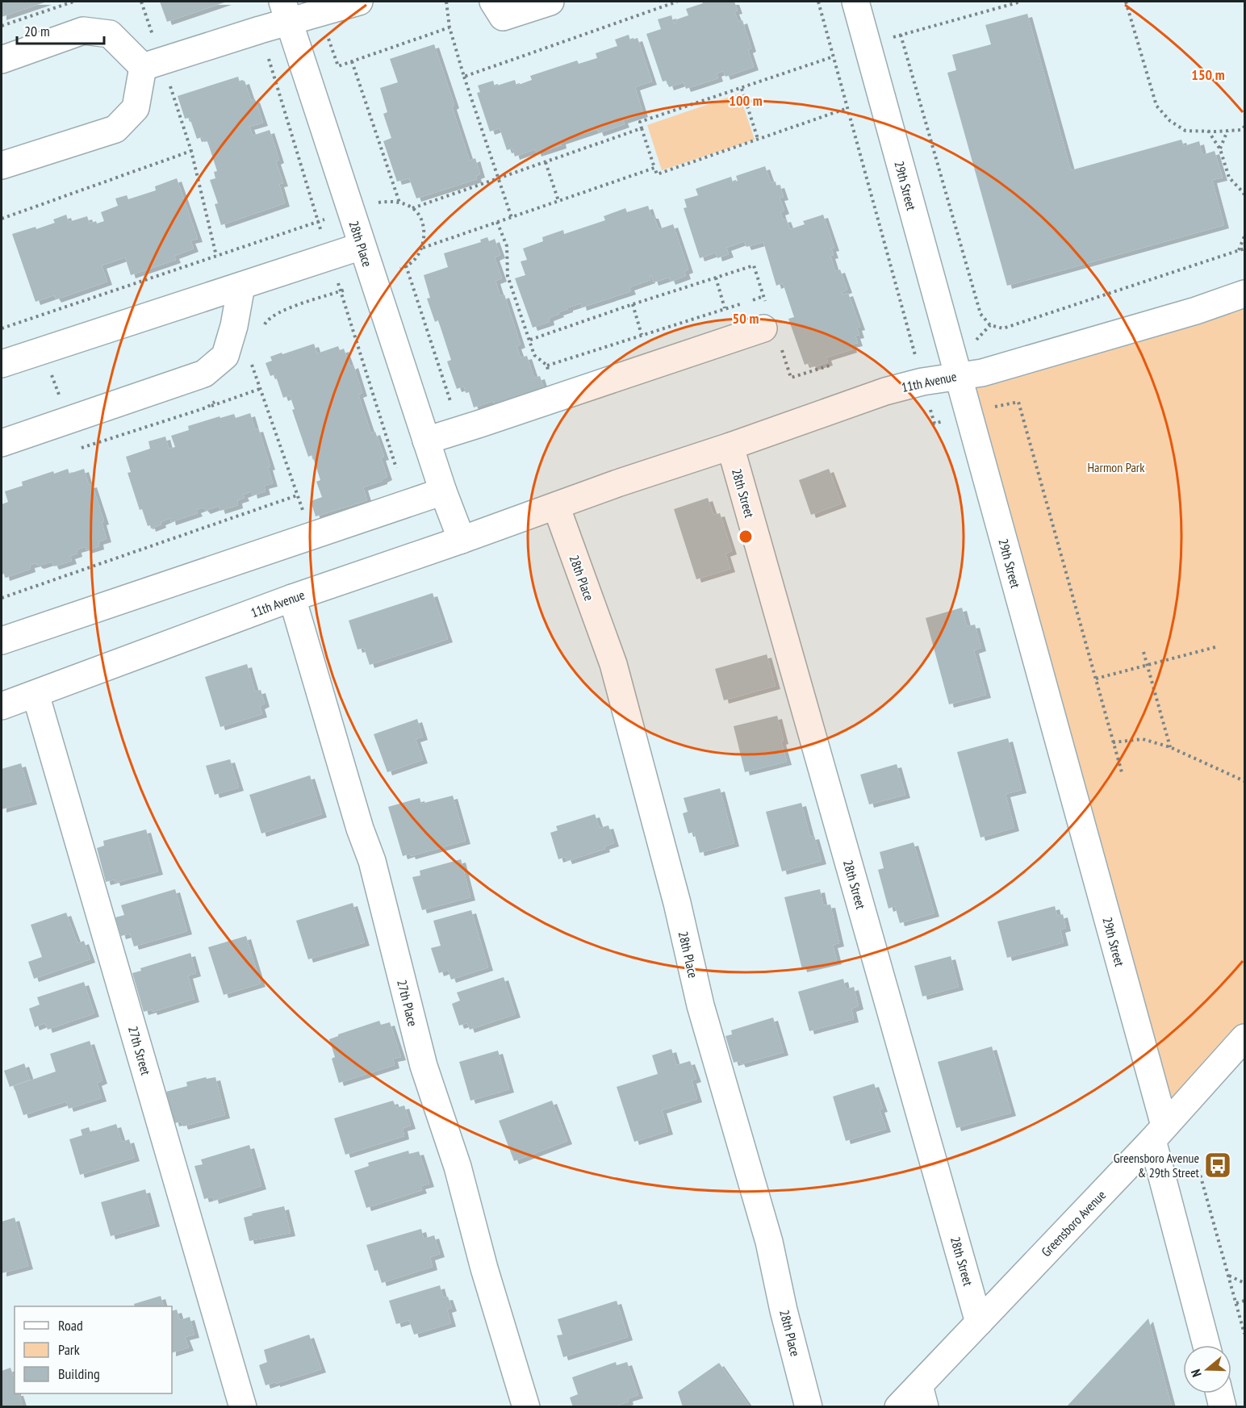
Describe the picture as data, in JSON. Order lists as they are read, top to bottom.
{
  "streets": {
    "street": [
      "29th Street",
      "28th Place",
      "11th Avenue",
      "28th Street",
      "27th Place",
      "27th Street",
      "Greensboro Avenue"
    ]
  },
  "crossings": [
    ["29th Street", "11th Avenue"],
    ["29th Street", "Greensboro Avenue"],
    ["28th Place", "11th Avenue"],
    ["11th Avenue", "28th Street"],
    ["11th Avenue", "27th Place"],
    ["11th Avenue", "27th Street"],
    ["28th Street", "Greensboro Avenue"]
  ],
  "parks": ["Harmon Park"],
  "places": {
    "bus stop": ["Greensboro Avenue & 29th Street"]
  },
  "legend": ["Road", "Park", "Building"],
  "scale_bar": "20 m",
  "north": "left",
  "rings": ["150 m", "100 m", "50 m"]
}
